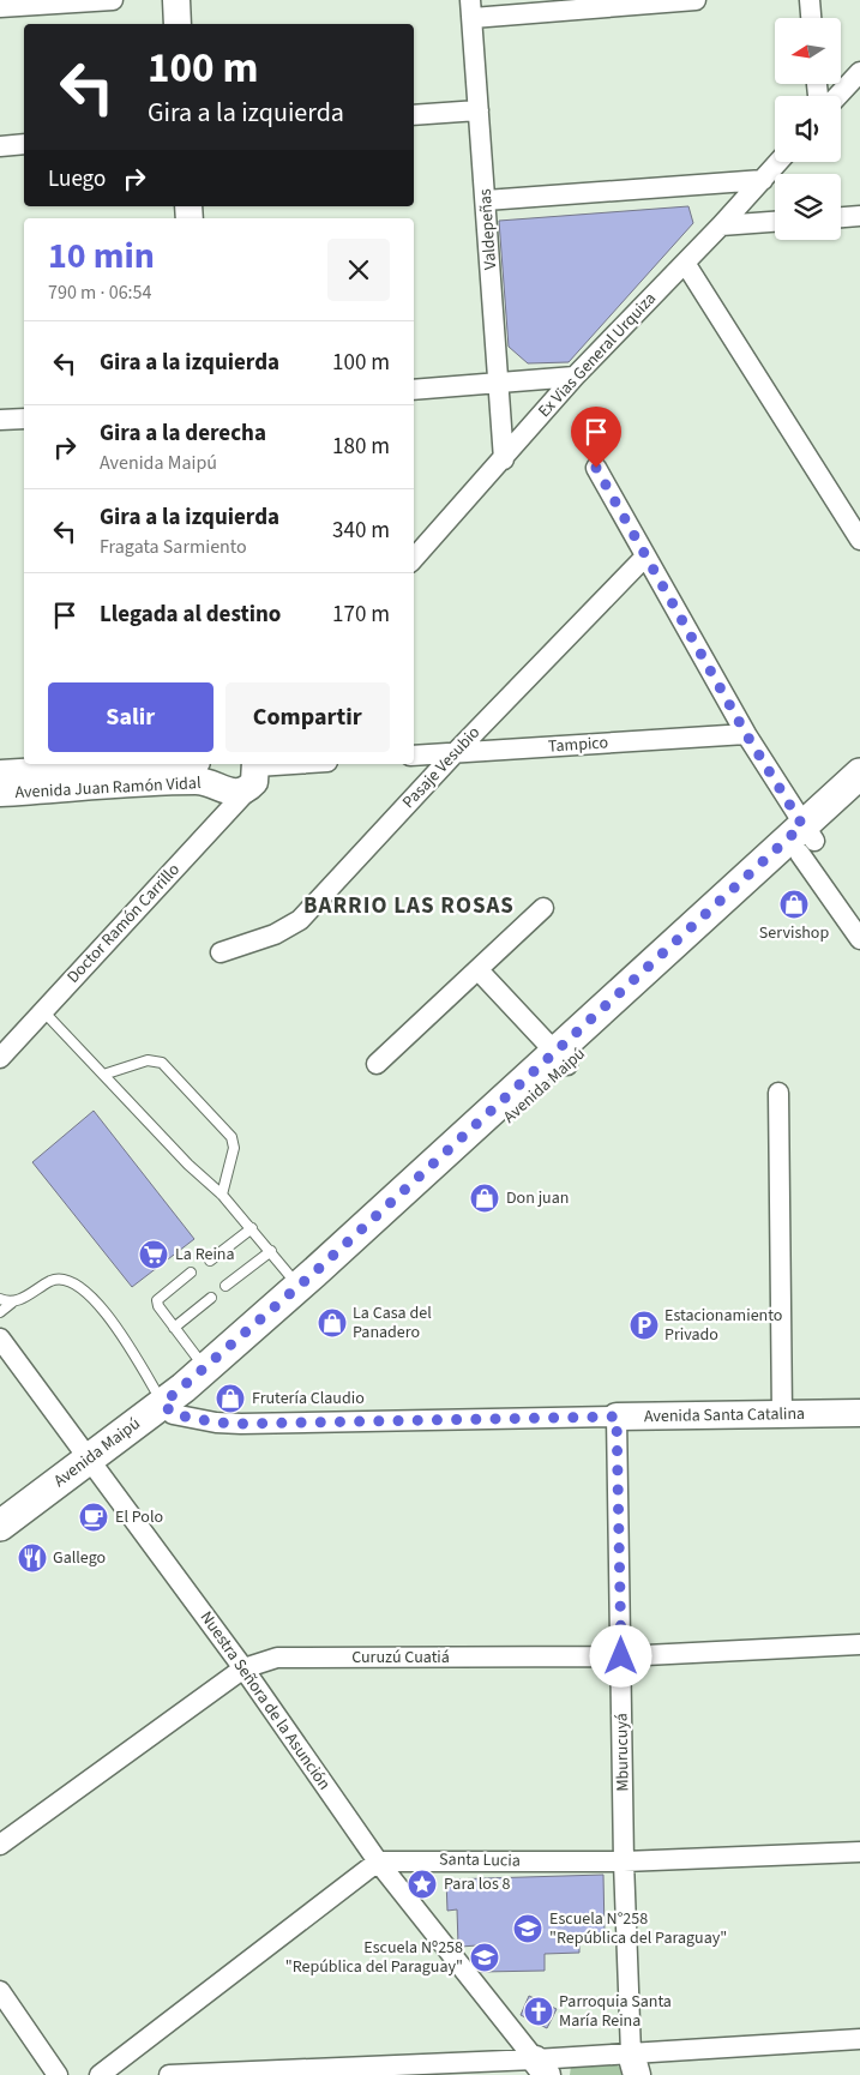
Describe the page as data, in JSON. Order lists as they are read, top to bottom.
{
  "streets": {
    "main road": ["Avenida Juan Ramón Vidal", "Avenida Maipú", "Avenida Santa Catalina"],
    "street": [
      "Valdepeñas",
      "Ex Vias General Urquiza",
      "Tampico",
      "Pasaje Vesubio",
      "Doctor Ramón Carrillo",
      "Curuzú Cuatiá",
      "Nuestra Señora de la Asunción",
      "Mburucuyá",
      "Santa Lucia"
    ]
  },
  "crossings": [
    ["Valdepeñas", "Ex Vias General Urquiza"],
    ["Tampico", "Pasaje Vesubio"],
    ["Avenida Juan Ramón Vidal", "Doctor Ramón Carrillo"],
    ["Avenida Maipú", "Avenida Santa Catalina"],
    ["Avenida Maipú", "Nuestra Señora de la Asunción"],
    ["Avenida Santa Catalina", "Mburucuyá"],
    ["Curuzú Cuatiá", "Nuestra Señora de la Asunción"],
    ["Curuzú Cuatiá", "Mburucuyá"],
    ["Nuestra Señora de la Asunción", "Santa Lucia"],
    ["Mburucuyá", "Santa Lucia"]
  ],
  "districts": ["BARRIO LAS ROSAS"],
  "places": {
    "shop": [
      "Servishop",
      "Don juan",
      "La Casa del Panadero",
      "Frutería Claudio"
    ],
    "supermarket": ["La Reina"],
    "parking": ["Estacionamiento Privado"],
    "cafe": ["El Polo"],
    "restaurant": ["Gallego"],
    "place": ["Para los 8"],
    "school or university": ["Escuela N°258 \"República del Paraguay\"", "Escuela Nº258 \"República del Paraguay\""],
    "church": ["Parroquia Santa María Reina"]
  },
  "north": "left",
  "page": {
    "turn": ["100 m", "Gira a la izquierda"],
    "then": "Luego",
    "heading": ["10 min", "790 m · 06:54"],
    "list": [
      {
        "name": "Gira a la izquierda",
        "value": "100 m"
      },
      {
        "name": "Gira a la derecha",
        "note": "Avenida Maipú",
        "value": "180 m"
      },
      {
        "name": "Gira a la izquierda",
        "note": "Fragata Sarmiento",
        "value": "340 m"
      },
      {
        "name": "Llegada al destino",
        "value": "170 m"
      }
    ],
    "buttons": ["Salir", "Compartir"]
  }
}
